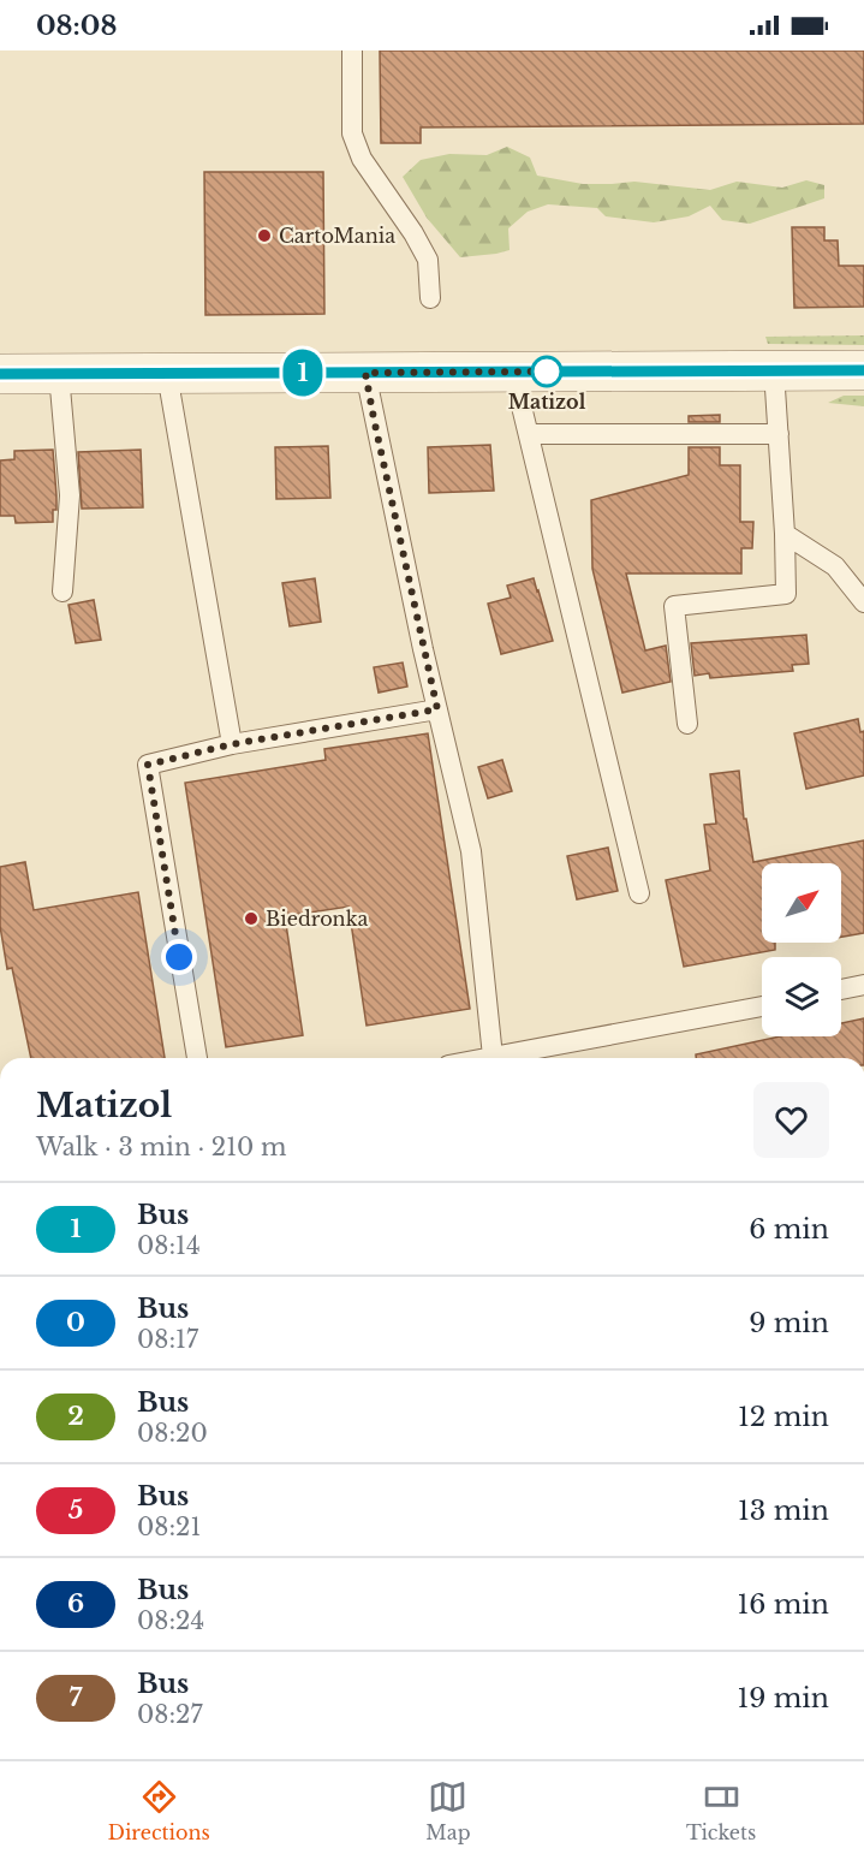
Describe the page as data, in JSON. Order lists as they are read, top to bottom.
{
  "places": ["CartoMania", "Matizol", "Biedronka"],
  "lines": ["bus line 1"],
  "north": "top right",
  "page": {
    "status": "08:08",
    "on_map": "1",
    "heading": ["Matizol", "Walk · 3 min · 210 m"],
    "list": [
      {
        "mark": "1",
        "name": "Bus",
        "note": "08:14",
        "value": "6 min"
      },
      {
        "mark": "0",
        "name": "Bus",
        "note": "08:17",
        "value": "9 min"
      },
      {
        "mark": "2",
        "name": "Bus",
        "note": "08:20",
        "value": "12 min"
      },
      {
        "mark": "5",
        "name": "Bus",
        "note": "08:21",
        "value": "13 min"
      },
      {
        "mark": "6",
        "name": "Bus",
        "note": "08:24",
        "value": "16 min"
      },
      {
        "mark": "7",
        "name": "Bus",
        "note": "08:27",
        "value": "19 min"
      }
    ],
    "tabs": ["Directions", "Map", "Tickets"]
  }
}
